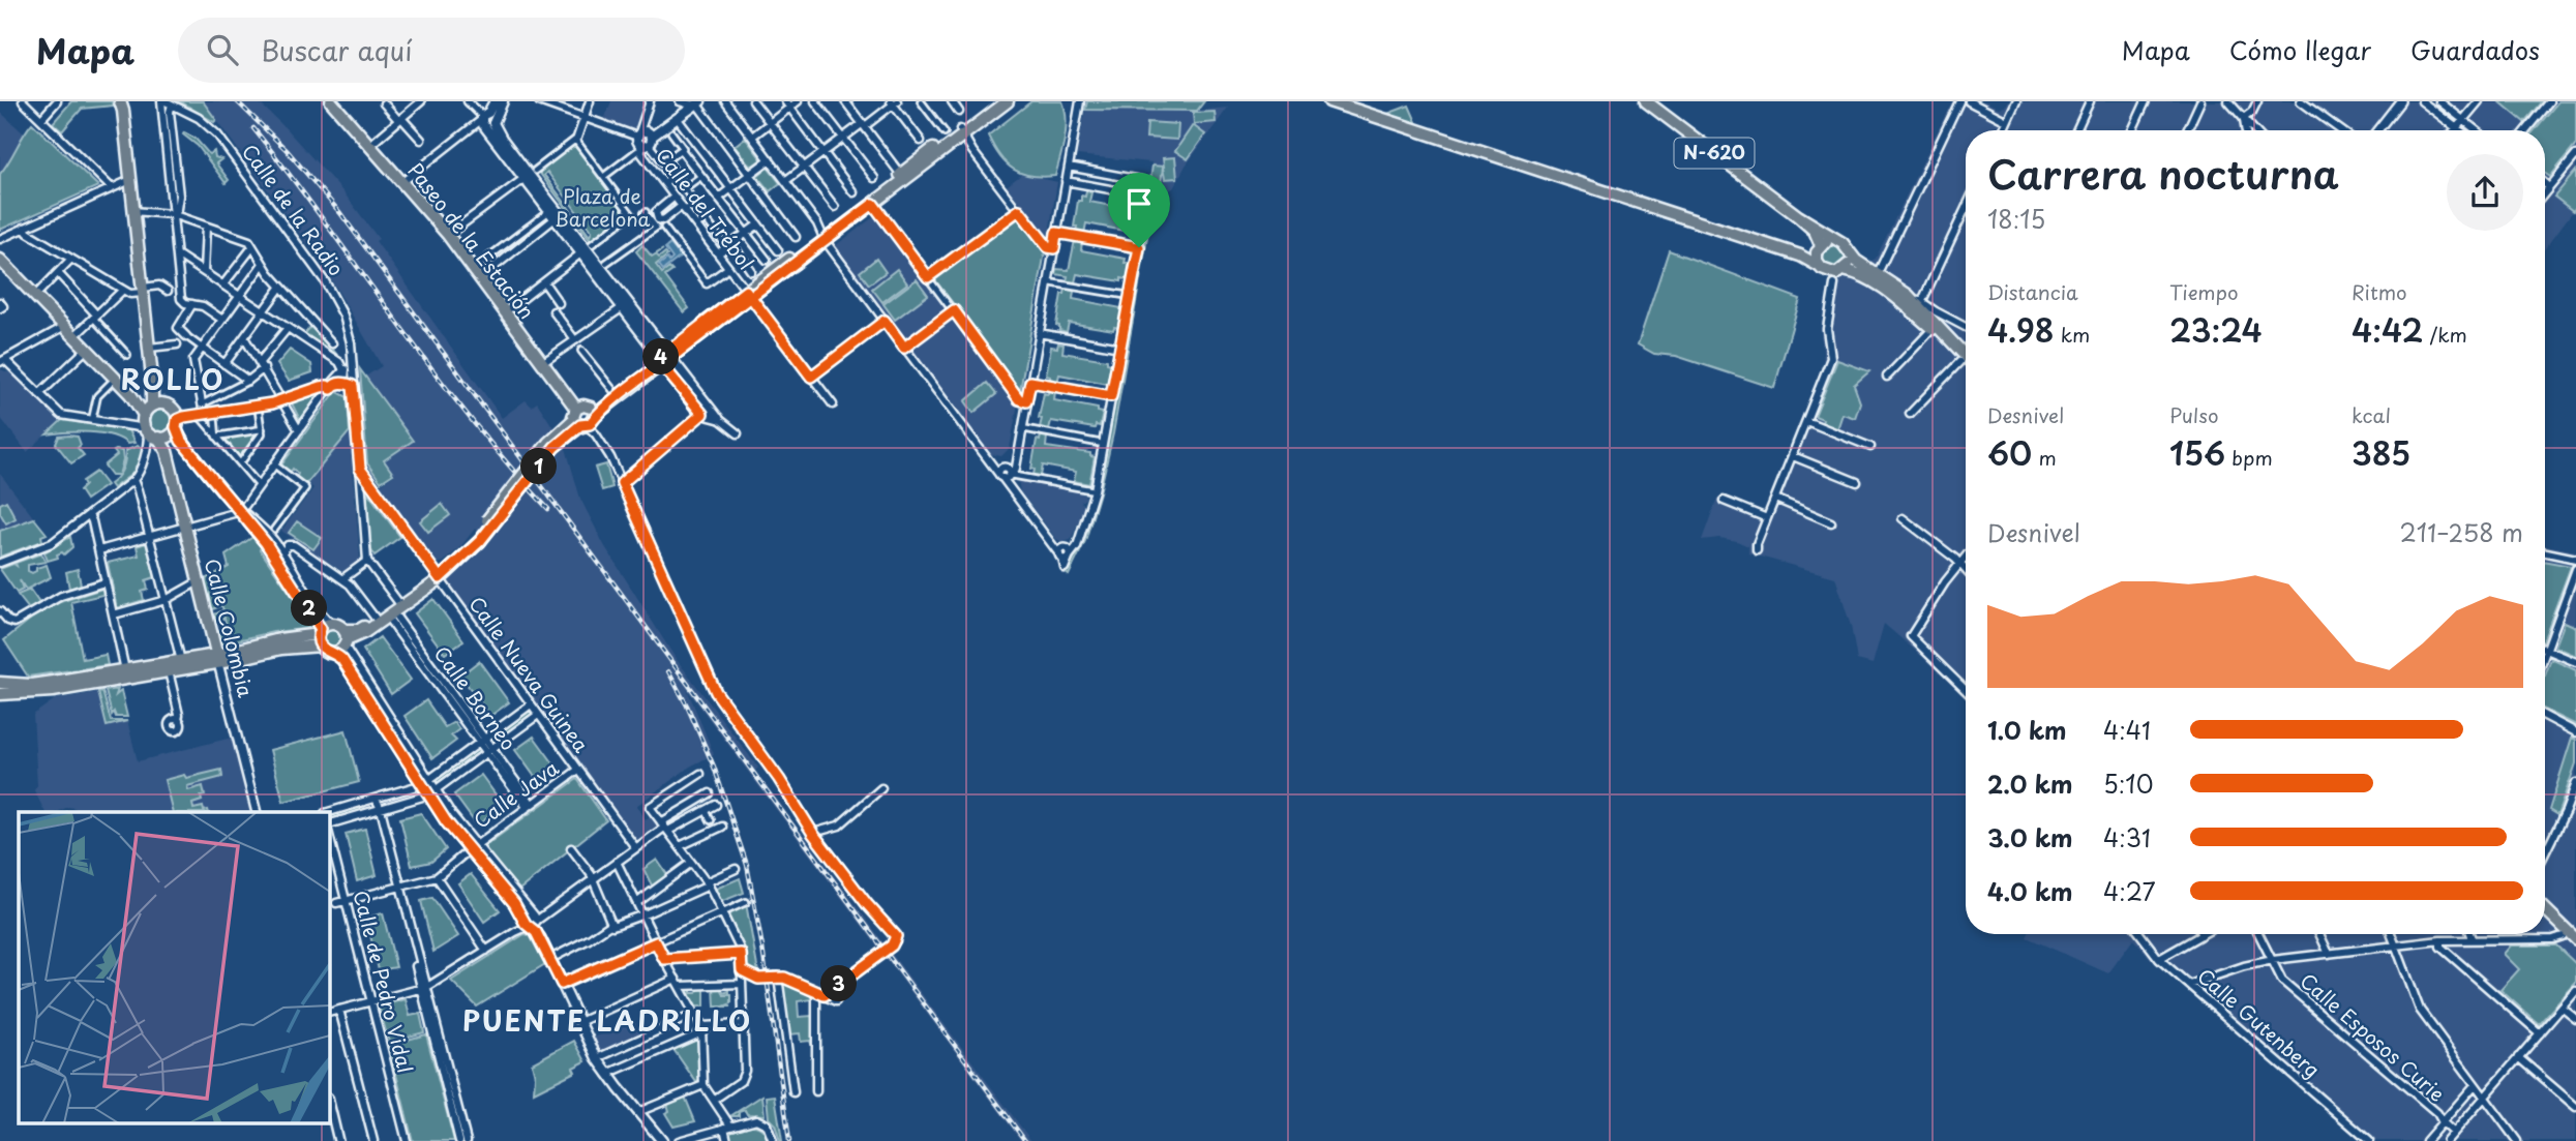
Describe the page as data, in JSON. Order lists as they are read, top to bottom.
{
  "streets": {
    "main road": ["N-620", "Paseo de la Estación", "Calle Colombia"],
    "street": [
      "Calle del Trébol",
      "Calle de la Radio",
      "Calle Nueva Guinea",
      "Calle Borneo",
      "Calle Java",
      "Calle de Pedro Vidal",
      "Calle Gutenberg",
      "Calle Esposos Curie"
    ]
  },
  "crossings": [
    ["Calle de la Radio", "Calle Nueva Guinea"],
    ["Calle Nueva Guinea", "Calle Java"],
    ["Calle Borneo", "Calle Java"]
  ],
  "districts": ["ROLLO", "PUENTE LADRILLO"],
  "parks": ["Plaza de Barcelona"],
  "page": {
    "header": "Mapa",
    "search": "Buscar aquí",
    "nav": ["Mapa", "Cómo llegar", "Guardados"],
    "heading": ["Carrera nocturna", "18:15"],
    "stats": [
      ["Distancia", "4.98 km"],
      ["Tiempo", "23:24"],
      ["Ritmo", "4:42 /km"],
      ["Desnivel", "60 m"],
      ["Pulso", "156 bpm"],
      ["kcal", "385"]
    ],
    "pins": [
      "4",
      "1",
      "2",
      "3"
    ],
    "chart": ["Desnivel", "211–258 m"],
    "list": [
      {
        "name": "1.0 km",
        "note": "4:41"
      },
      {
        "name": "2.0 km",
        "note": "5:10"
      },
      {
        "name": "3.0 km",
        "note": "4:31"
      },
      {
        "name": "4.0 km",
        "note": "4:27"
      }
    ]
  }
}
